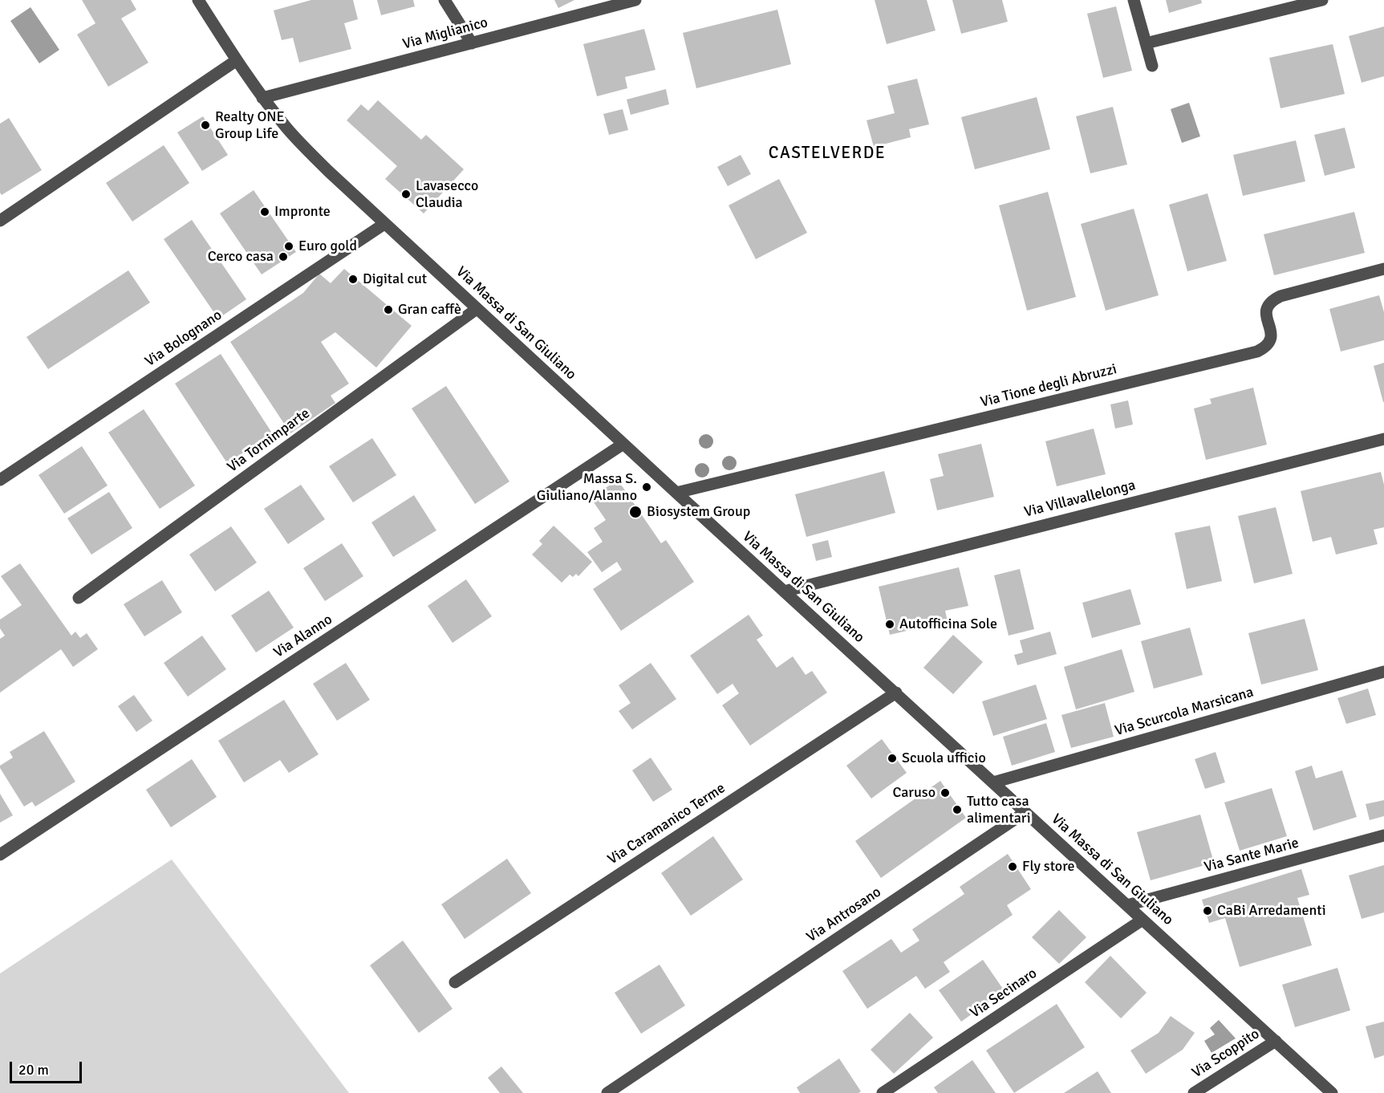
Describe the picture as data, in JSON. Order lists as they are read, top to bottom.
{
  "streets": {
    "street": [
      "Via Miglianico",
      "Via Massa di San Giuliano",
      "Via Bolognano",
      "Via Tione degli Abruzzi",
      "Via Tornimparte",
      "Via Villavallelonga",
      "Via Alanno",
      "Via Scurcola Marsicana",
      "Via Caramanico Terme",
      "Via Sante Marie",
      "Via Antrosano",
      "Via Secinaro",
      "Via Scoppito"
    ]
  },
  "crossings": [
    ["Via Miglianico", "Via Massa di San Giuliano"],
    ["Via Massa di San Giuliano", "Via Bolognano"],
    ["Via Massa di San Giuliano", "Via Tione degli Abruzzi"],
    ["Via Massa di San Giuliano", "Via Tornimparte"],
    ["Via Massa di San Giuliano", "Via Villavallelonga"],
    ["Via Massa di San Giuliano", "Via Alanno"],
    ["Via Massa di San Giuliano", "Via Scurcola Marsicana"],
    ["Via Massa di San Giuliano", "Via Caramanico Terme"],
    ["Via Massa di San Giuliano", "Via Sante Marie"],
    ["Via Massa di San Giuliano", "Via Antrosano"],
    ["Via Massa di San Giuliano", "Via Secinaro"],
    ["Via Massa di San Giuliano", "Via Scoppito"]
  ],
  "districts": ["CASTELVERDE"],
  "places": [
    "Realty ONE Group Life",
    "Lavasecco Claudia",
    "Impronte",
    "Euro gold",
    "Cerco casa",
    "Digital cut",
    "Gran caffè",
    "Massa S. Giuliano/Alanno",
    "Biosystem Group",
    "Autofficina Sole",
    "Scuola ufficio",
    "Caruso",
    "Tutto casa alimentari",
    "Fly store",
    "CaBi Arredamenti"
  ],
  "scale_bar": "20 m"
}
